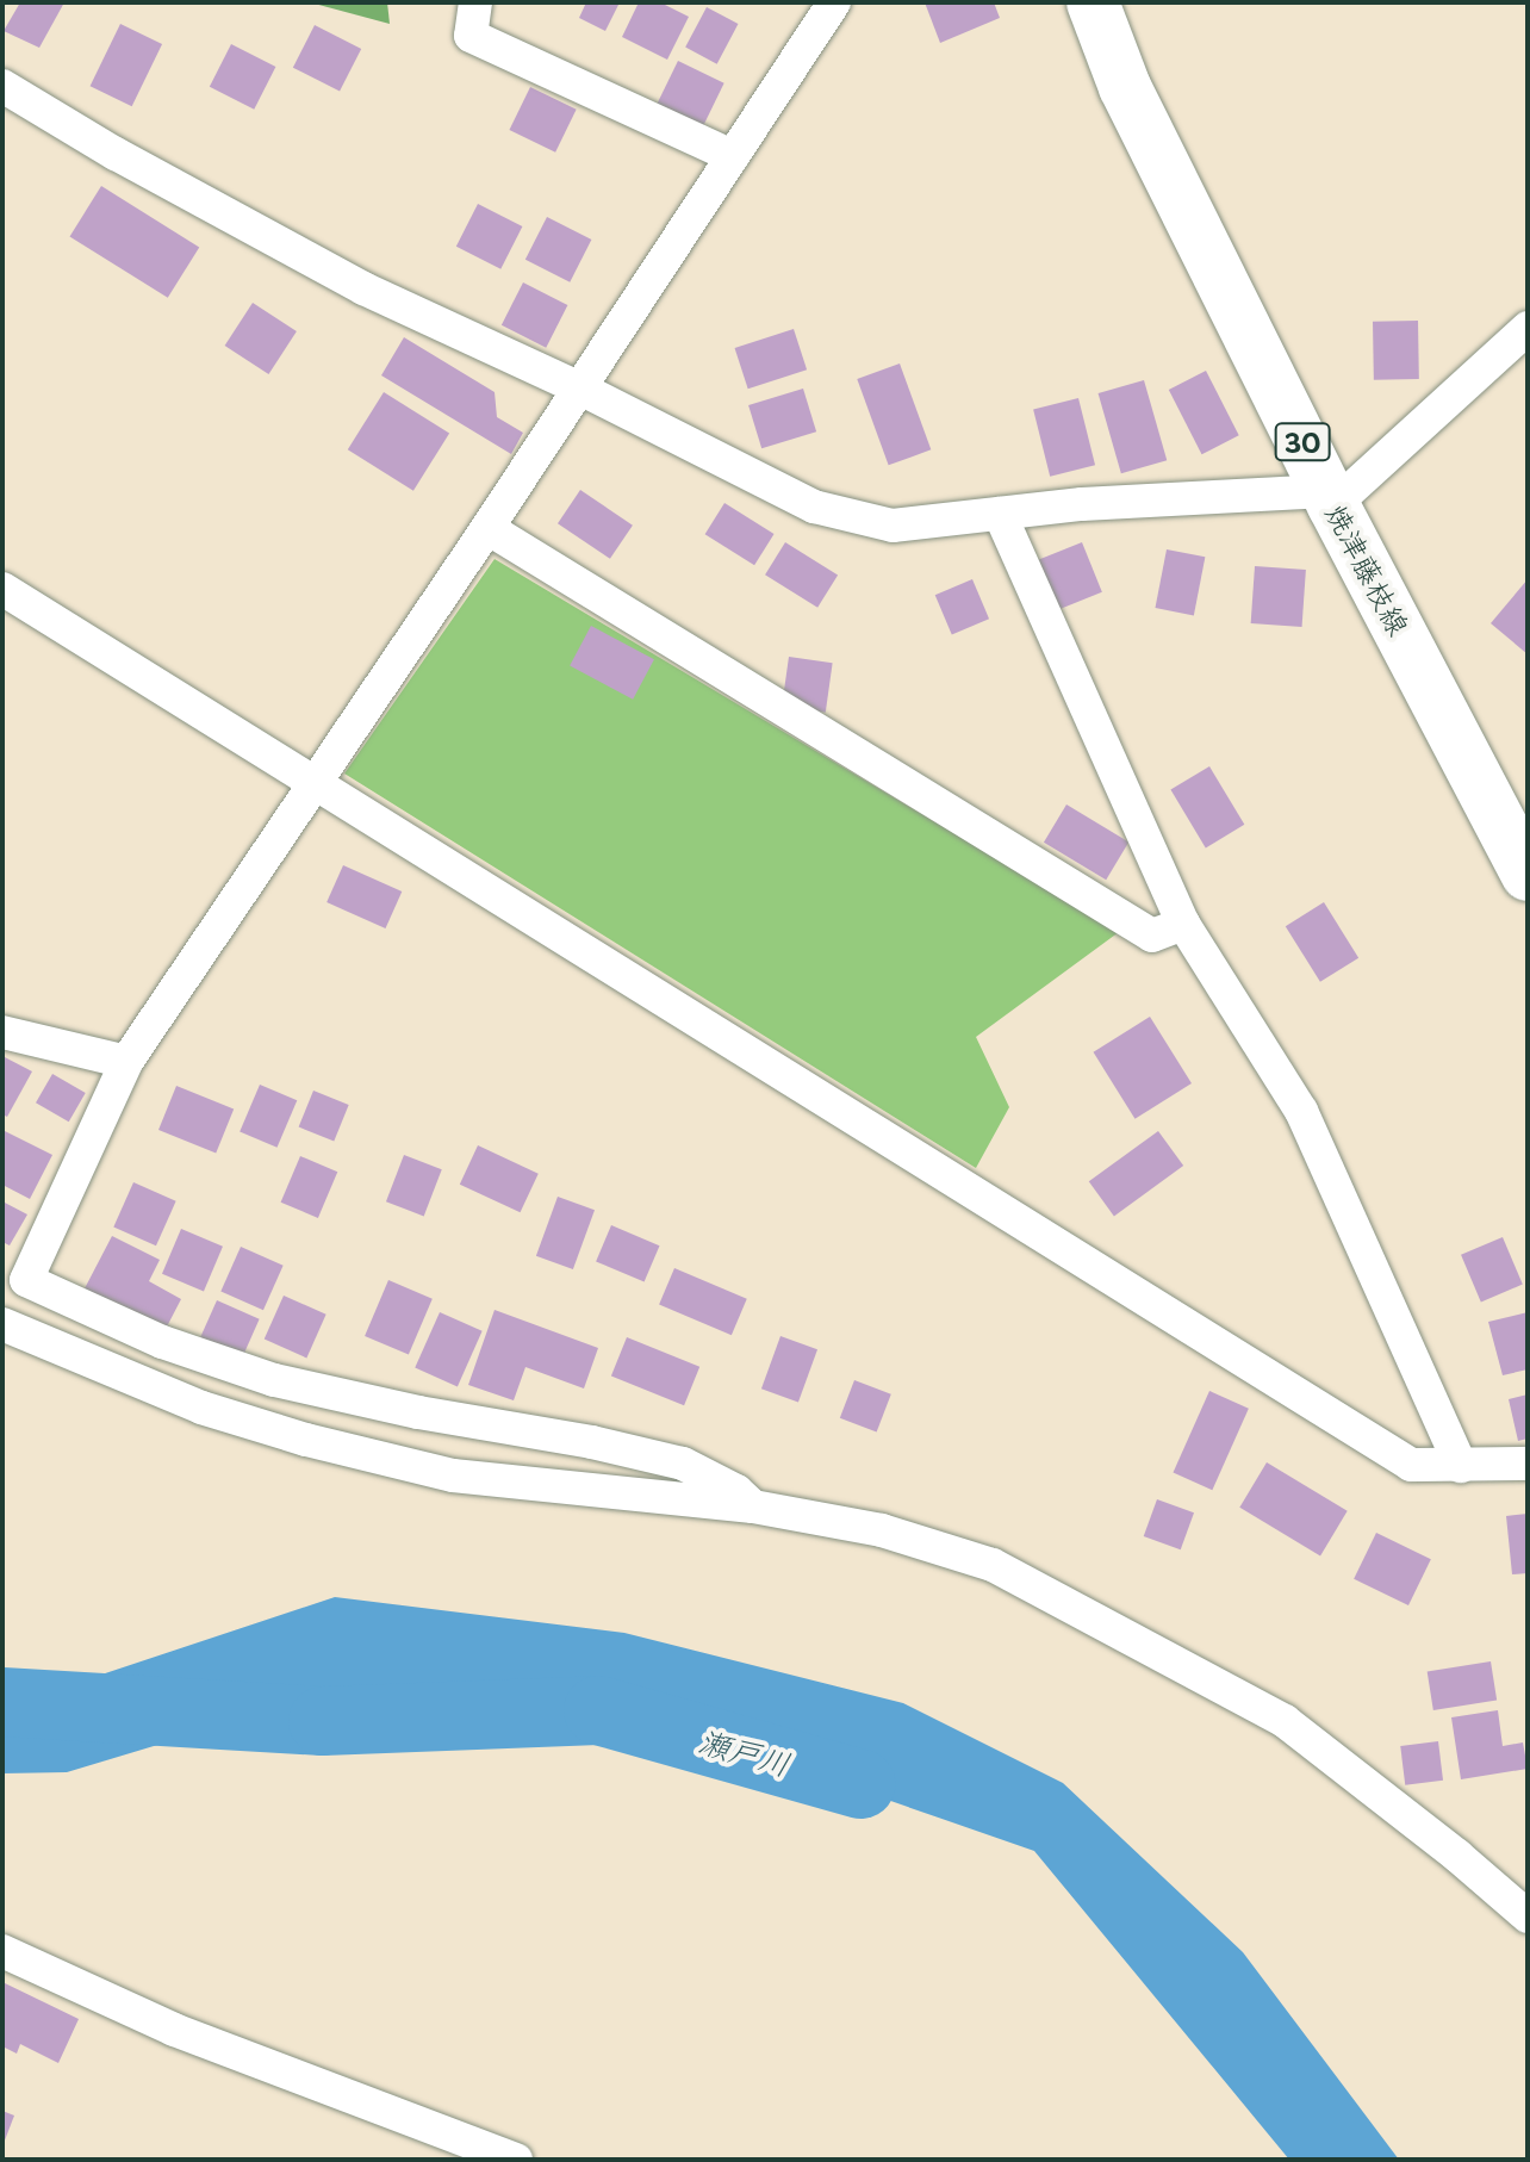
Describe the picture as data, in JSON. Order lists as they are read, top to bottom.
{
  "streets": {
    "main road": ["30", "焼津藤枝線"]
  },
  "water": ["瀬戸川"]
}
